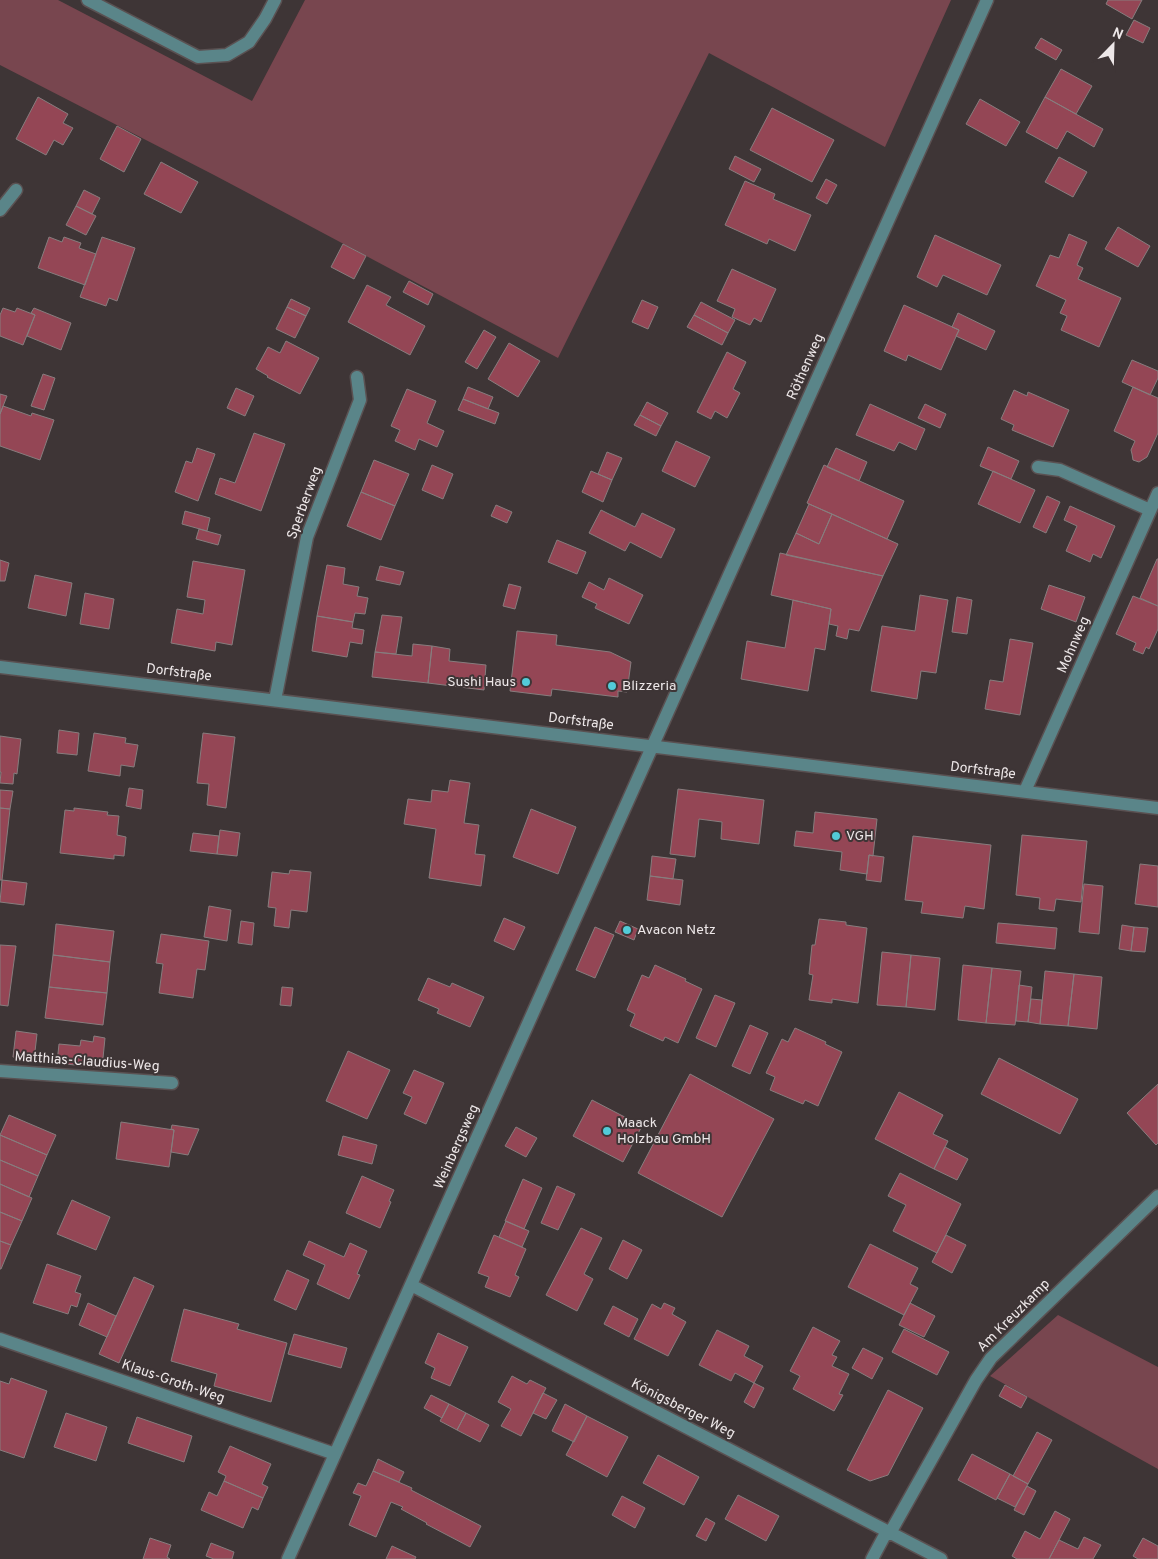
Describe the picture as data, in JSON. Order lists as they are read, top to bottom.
{
  "streets": {
    "street": [
      "Röthenweg",
      "Sperberweg",
      "Mohnweg",
      "Dorfstraße",
      "Matthias-Claudius-Weg",
      "Weinbergsweg",
      "Am Kreuzkamp",
      "Klaus-Groth-Weg",
      "Königsberger Weg"
    ]
  },
  "crossings": [
    ["Röthenweg", "Dorfstraße"],
    ["Röthenweg", "Weinbergsweg"],
    ["Sperberweg", "Dorfstraße"],
    ["Mohnweg", "Dorfstraße"],
    ["Dorfstraße", "Weinbergsweg"],
    ["Weinbergsweg", "Klaus-Groth-Weg"],
    ["Weinbergsweg", "Königsberger Weg"],
    ["Am Kreuzkamp", "Königsberger Weg"]
  ],
  "places": [
    "Sushi Haus",
    "Blizzeria",
    "VGH",
    "Avacon Netz",
    "Maack Holzbau GmbH"
  ],
  "north": "top right"
}
